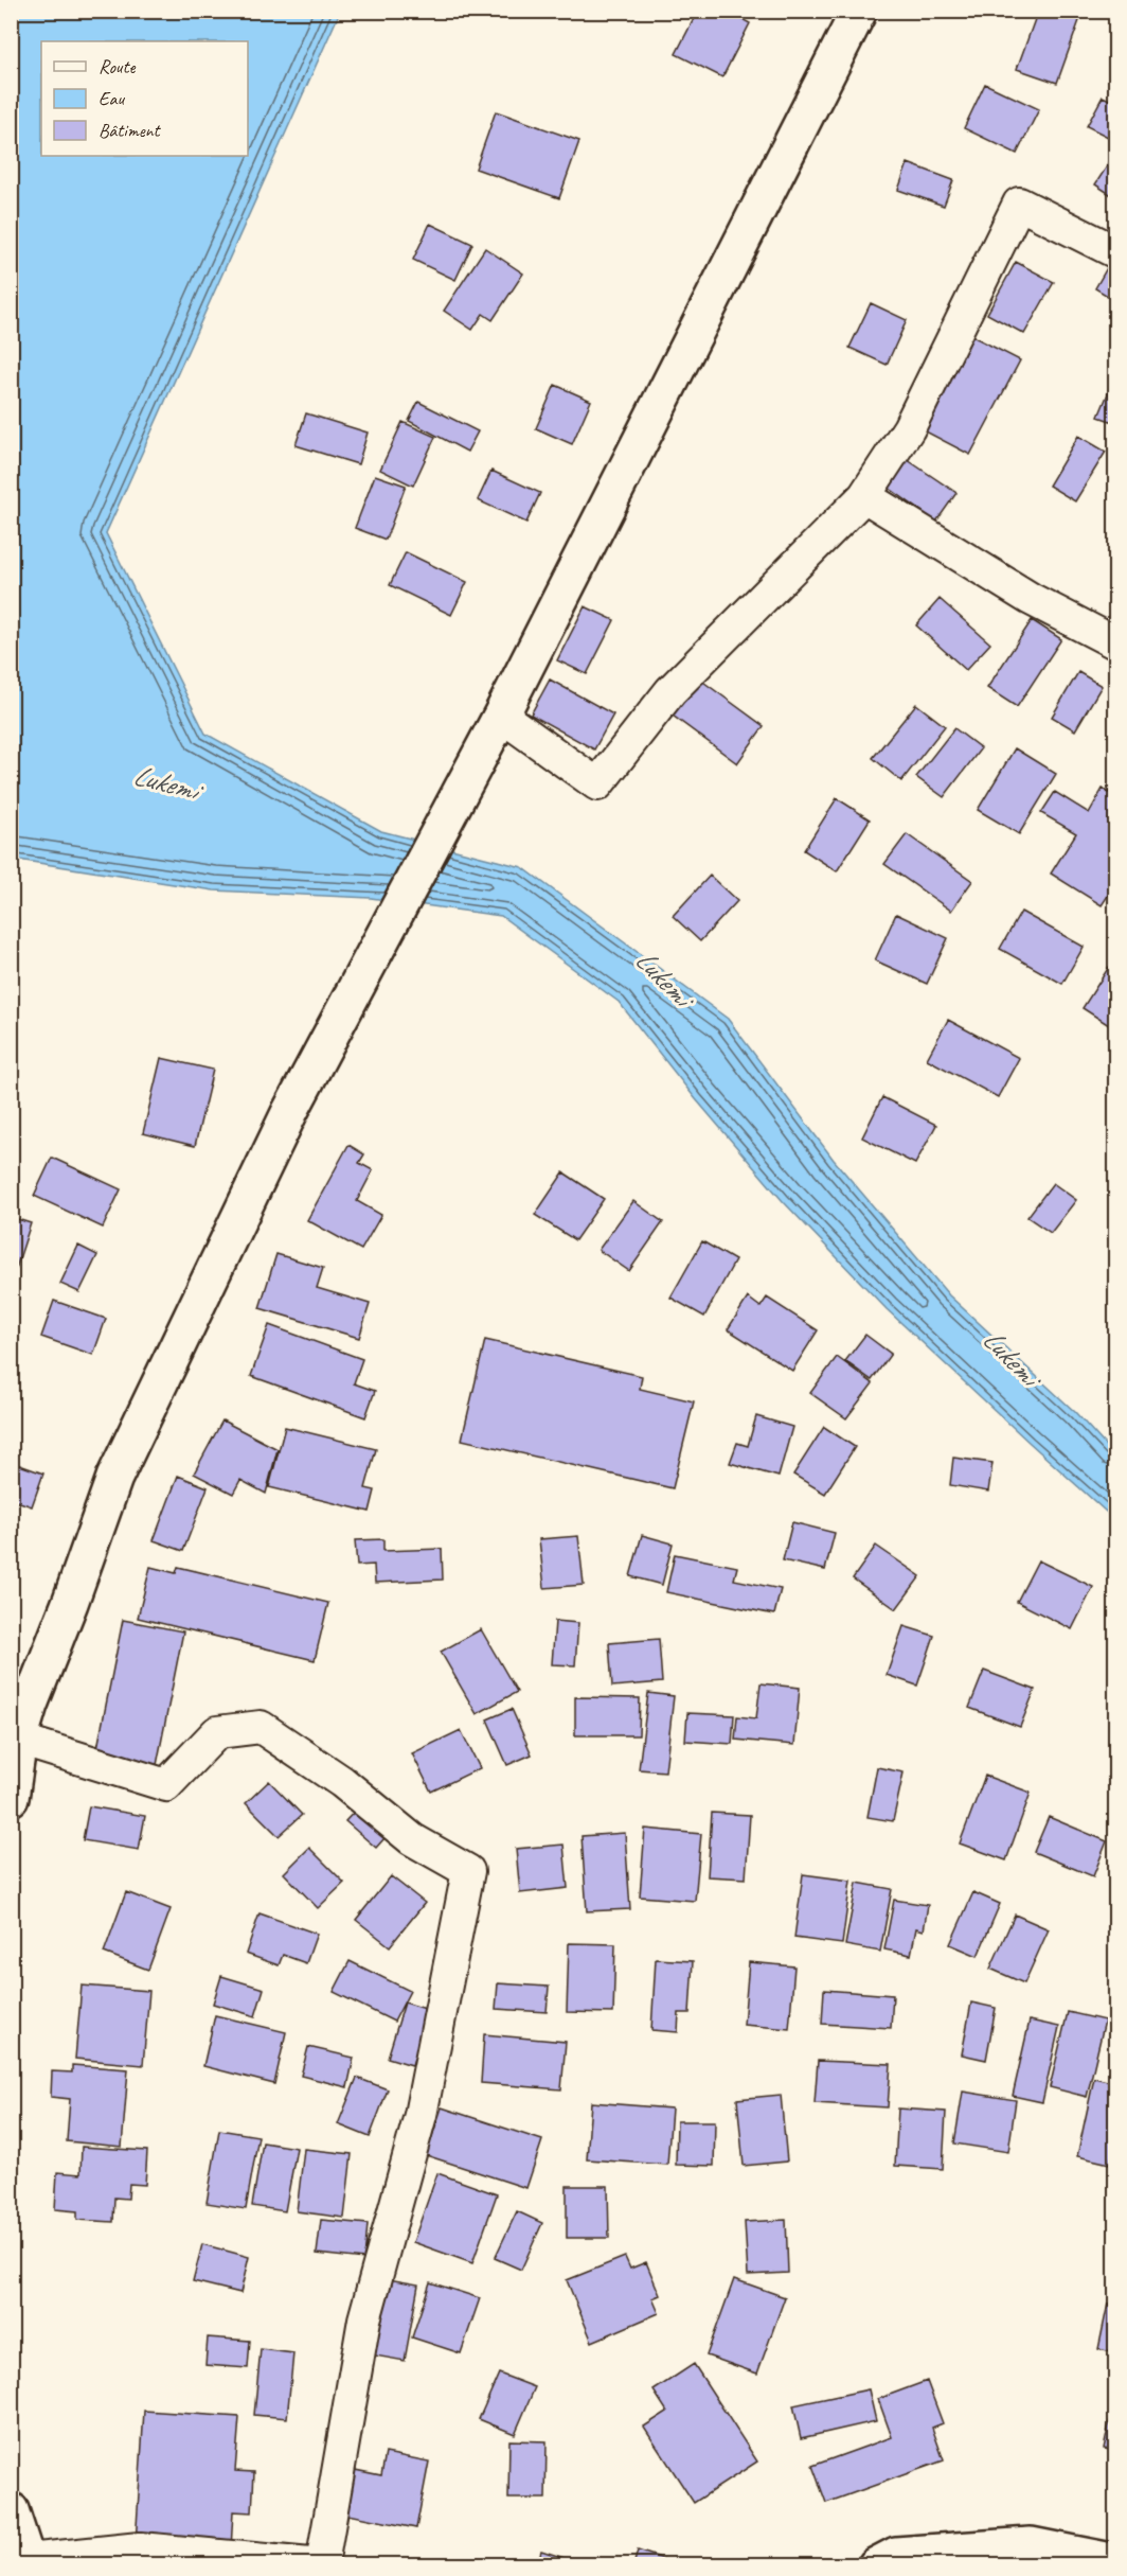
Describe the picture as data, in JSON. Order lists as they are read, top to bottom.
{
  "water": ["Lukemi"],
  "legend": ["Route", "Eau", "Bâtiment"]
}
